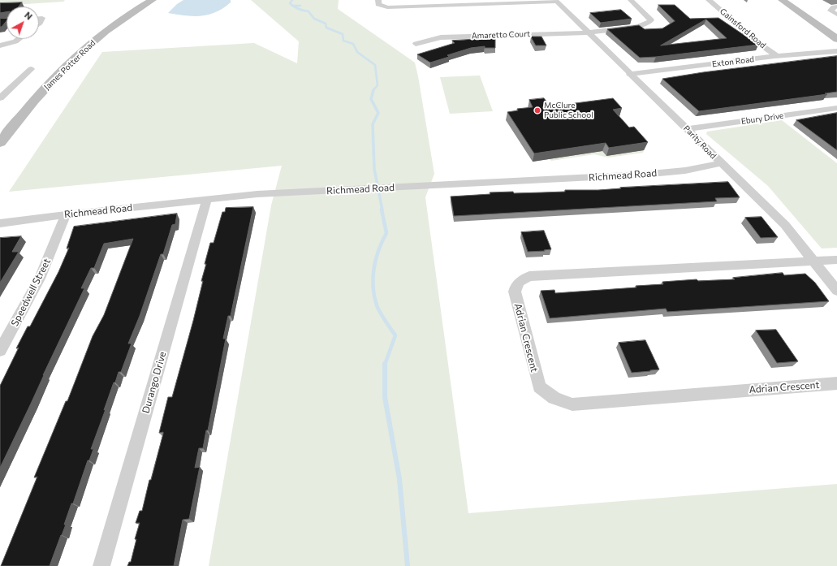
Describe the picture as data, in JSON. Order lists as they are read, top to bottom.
{
  "streets": {
    "main road": ["James Potter Road"],
    "street": [
      "Gainsford Road",
      "Amaretto Court",
      "Exton Road",
      "Ebury Drive",
      "Parity Road",
      "Richmead Road",
      "Speedwell Street",
      "Adrian Crescent",
      "Durango Drive"
    ]
  },
  "crossings": [
    ["Gainsford Road", "Exton Road"],
    ["Amaretto Court", "Parity Road"],
    ["Exton Road", "Parity Road"],
    ["Ebury Drive", "Parity Road"],
    ["Parity Road", "Richmead Road"],
    ["Parity Road", "Adrian Crescent"],
    ["Richmead Road", "Speedwell Street"],
    ["Richmead Road", "Durango Drive"]
  ],
  "places": ["McClure Public School"],
  "north": "top right"
}
